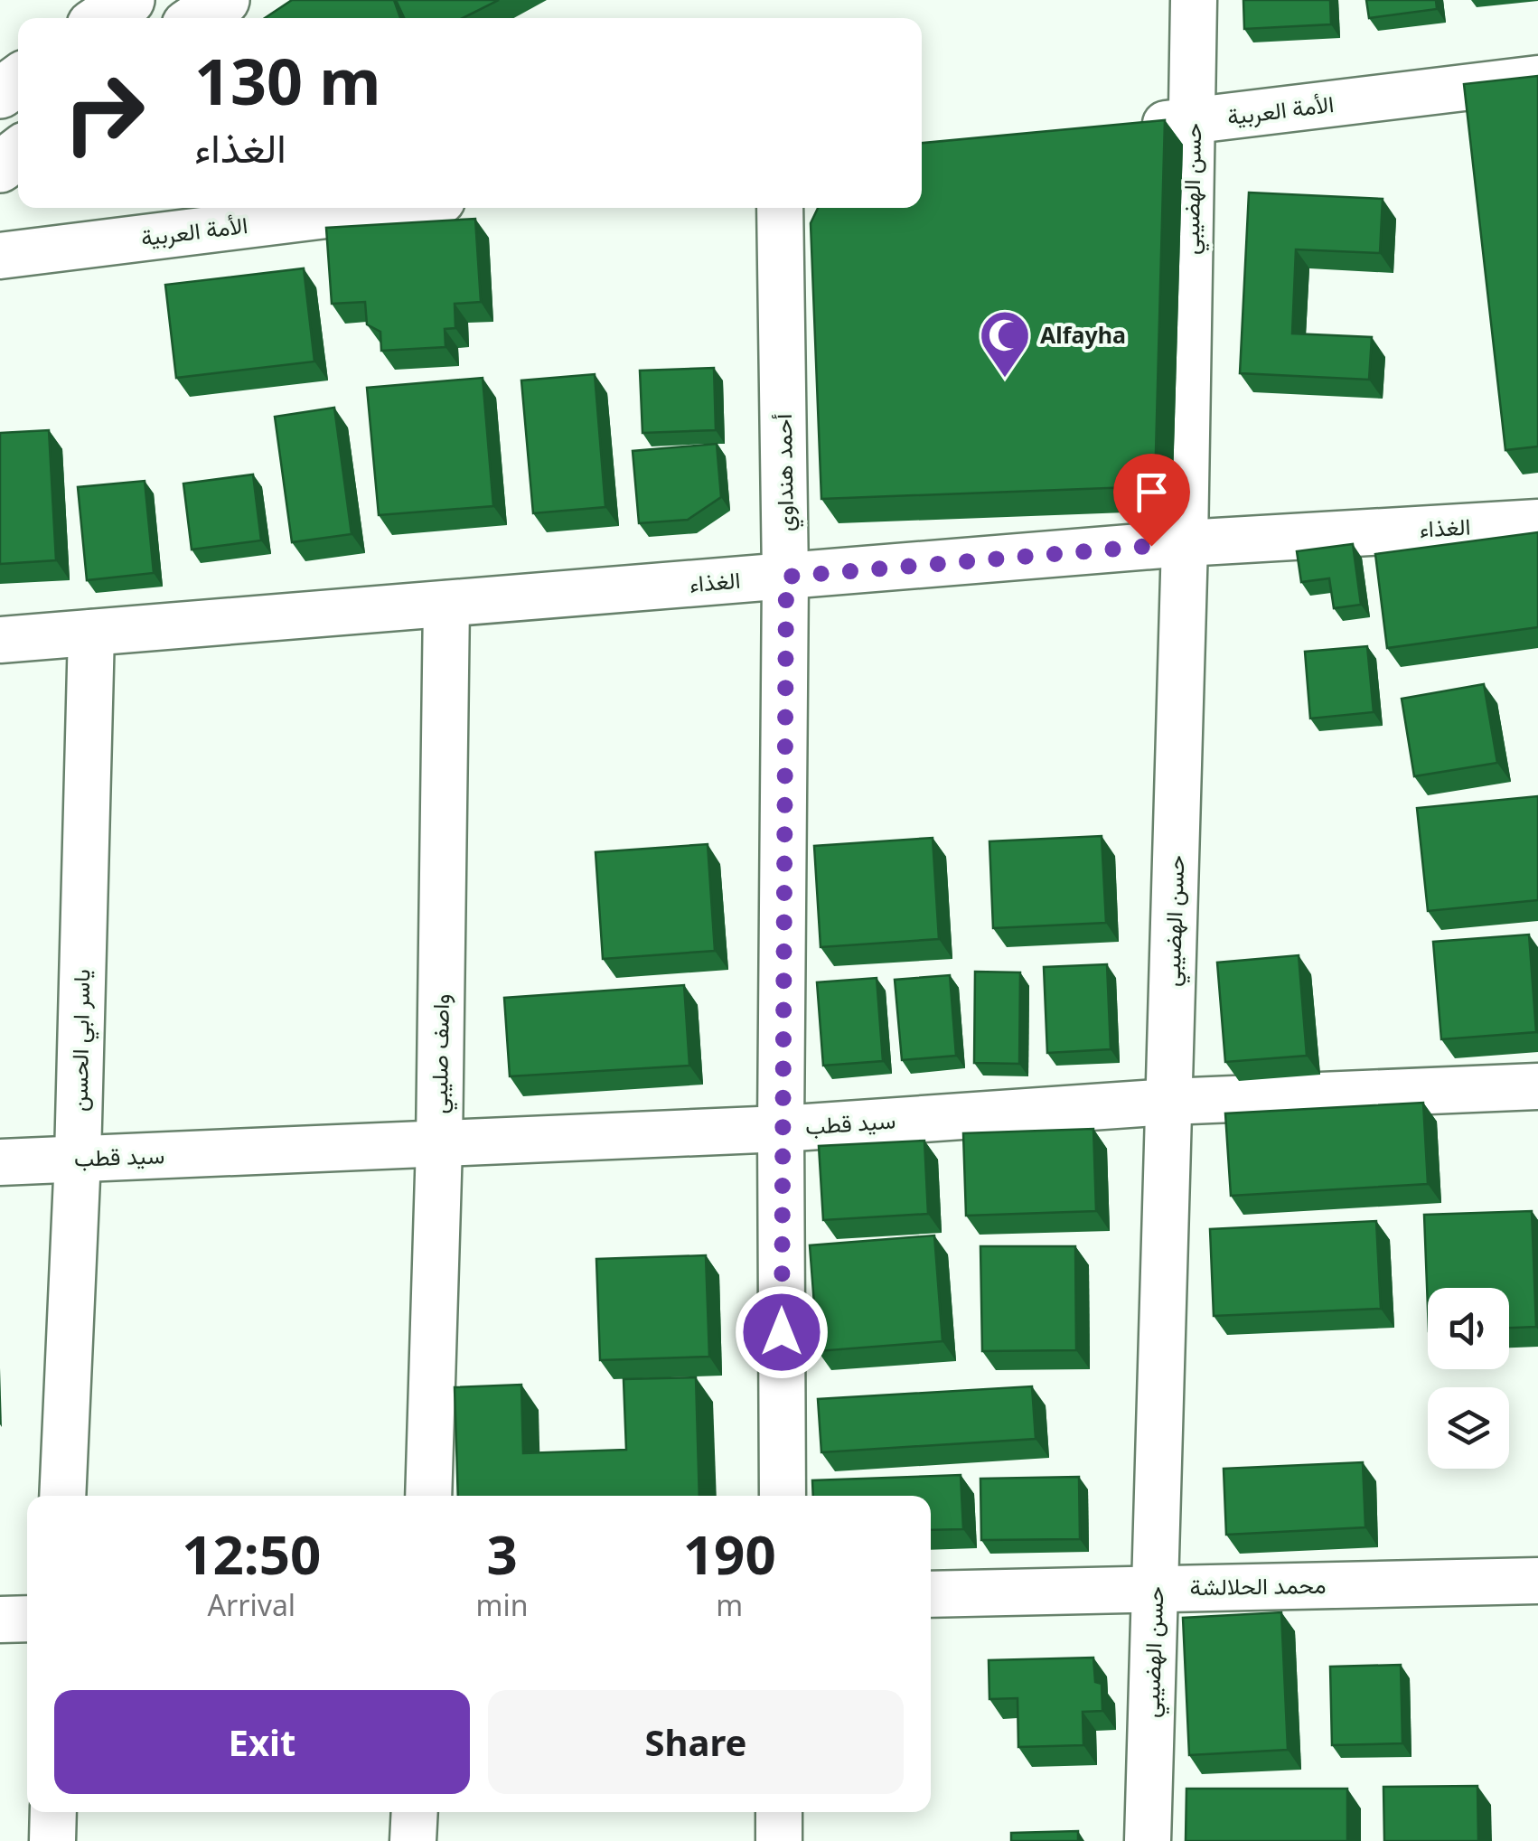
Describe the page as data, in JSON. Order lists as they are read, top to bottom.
{
  "streets": {
    "street": [
      "الأمة العربية",
      "حسن الهضيبي",
      "أحمد هنداوي",
      "الغذاء",
      "ياسر ابي الحسن",
      "واصف صليبي",
      "سيد قطب",
      "محمد الحلالشة"
    ]
  },
  "crossings": [
    ["الأمة العربية", "حسن الهضيبي"],
    ["حسن الهضيبي", "الغذاء"],
    ["حسن الهضيبي", "سيد قطب"],
    ["حسن الهضيبي", "محمد الحلالشة"],
    ["أحمد هنداوي", "الغذاء"],
    ["أحمد هنداوي", "سيد قطب"],
    ["الغذاء", "ياسر ابي الحسن"],
    ["الغذاء", "واصف صليبي"],
    ["ياسر ابي الحسن", "سيد قطب"],
    ["واصف صليبي", "سيد قطب"]
  ],
  "places": {
    "mosque": ["Alfayha"]
  },
  "page": {
    "turn": ["130 m", "الغذاء"],
    "eta": [
      "12:50",
      "Arrival",
      "3",
      "min",
      "190",
      "m"
    ],
    "buttons": ["Exit", "Share"]
  }
}
